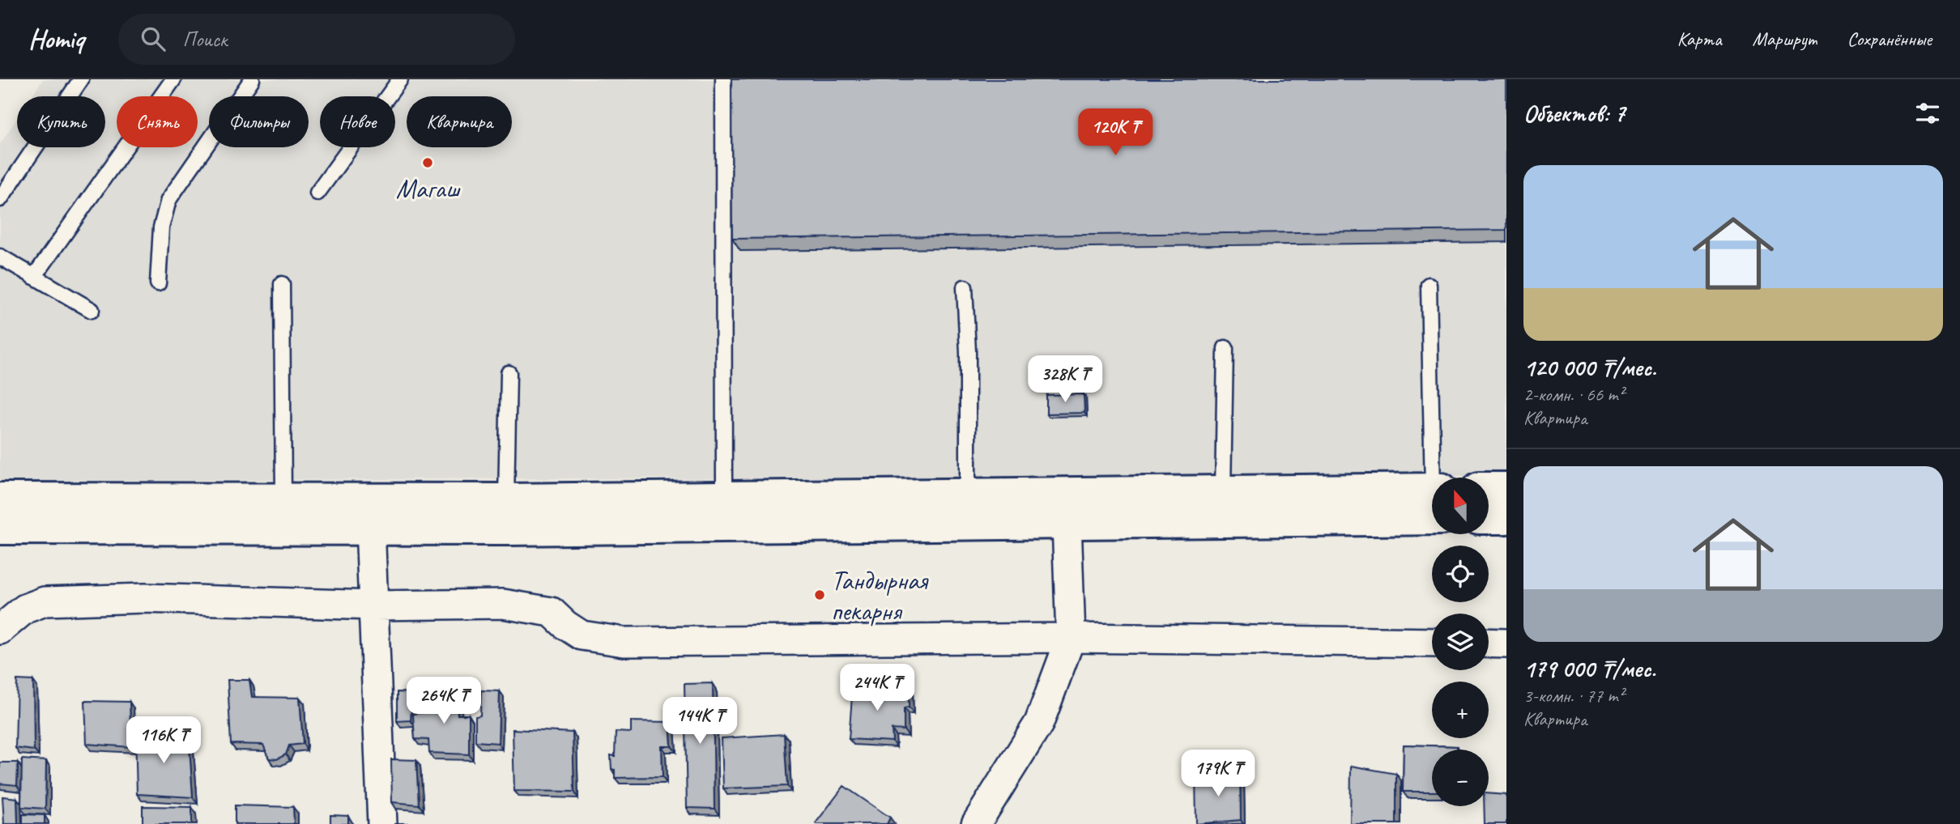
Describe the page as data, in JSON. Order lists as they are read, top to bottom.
{
  "places": ["Магаш", "Тандырная пекарня"],
  "north": "top",
  "page": {
    "header": "Homiq",
    "search": "Поиск",
    "nav": ["Карта", "Маршрут", "Сохранённые"],
    "heading": "Объектов: 7",
    "chip": [
      "Купить",
      "Снять",
      "Фильтры",
      "Новое",
      "Квартира"
    ],
    "price": [
      "120K ₸",
      "328K ₸",
      "244K ₸",
      "264K ₸",
      "144K ₸",
      "116K ₸",
      "179K ₸"
    ],
    "list": [
      {
        "name": "120 000 ₸/мес.",
        "note": "2-комн. · 66 m² · Квартира"
      },
      {
        "name": "179 000 ₸/мес.",
        "note": "3-комн. · 77 m² · Квартира"
      }
    ],
    "map_buttons": ["+", "−"]
  }
}
